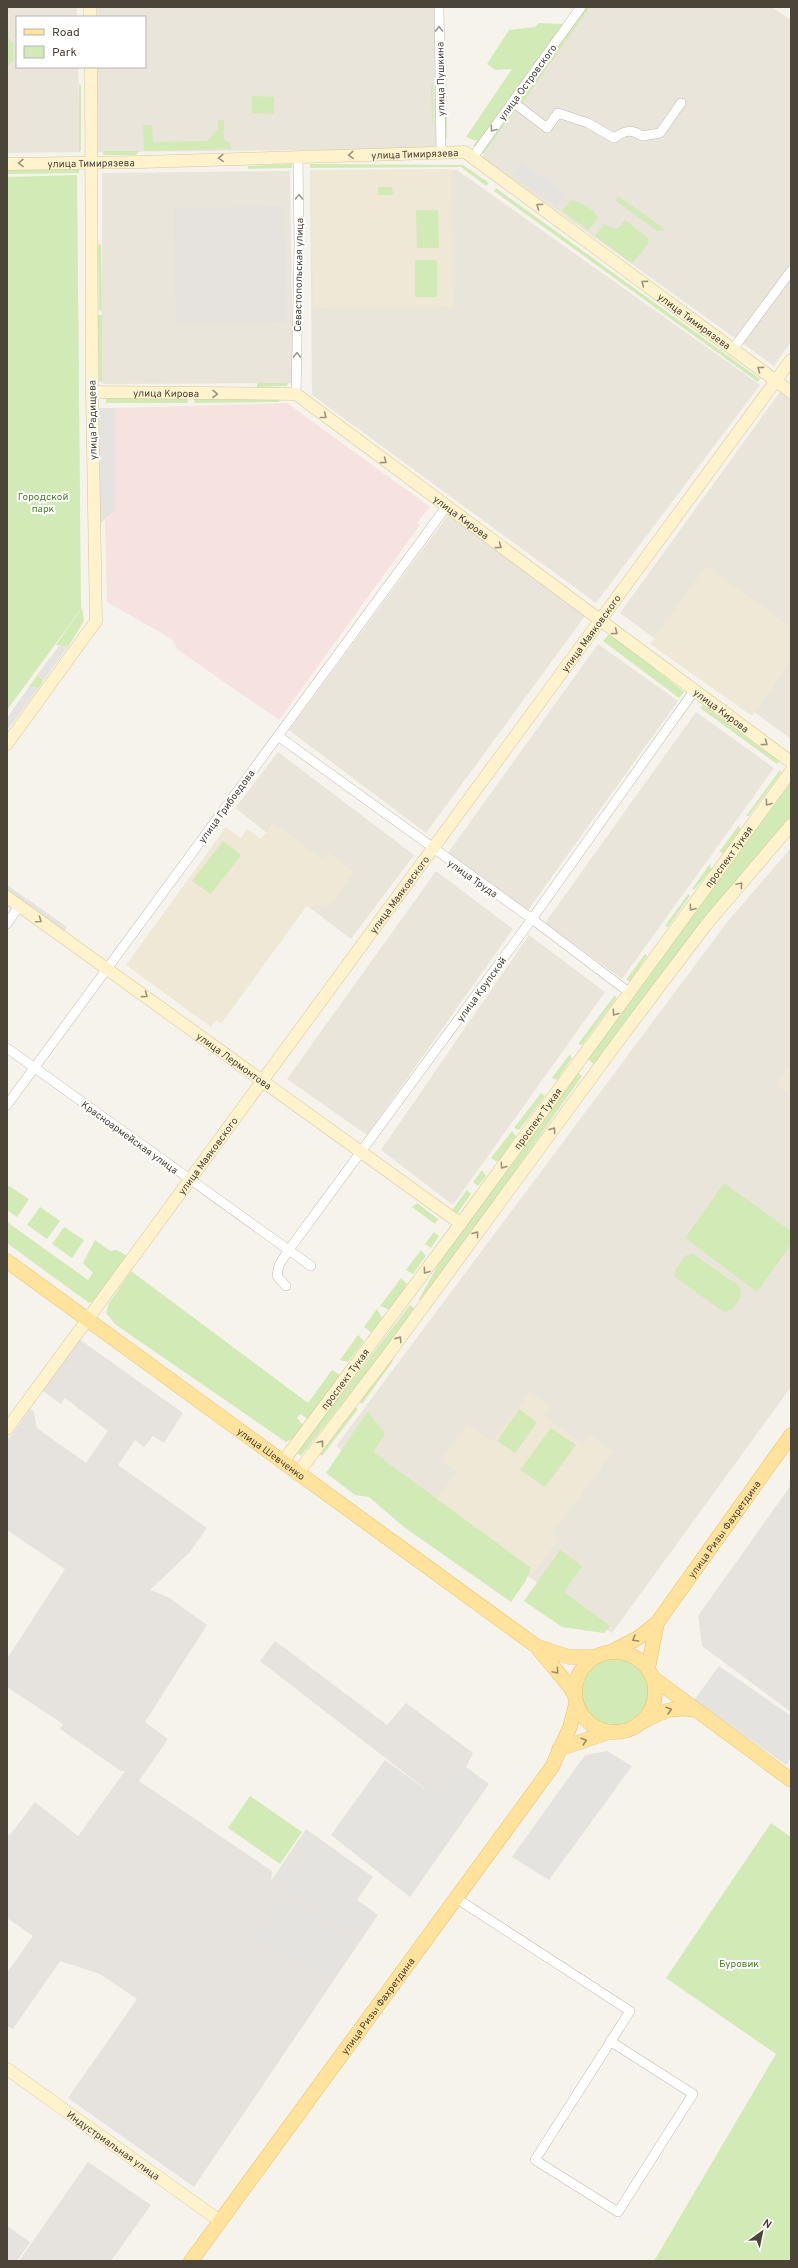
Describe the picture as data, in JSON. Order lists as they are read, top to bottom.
{
  "streets": {
    "main road": ["улица Шевченко", "улица Ризы Фахретдина"],
    "street": [
      "улица Пушкина",
      "улица Островского",
      "улица Тимирязева",
      "Севастопольская улица",
      "улица Кирова",
      "улица Радищева",
      "улица Маяковского",
      "улица Грибоедова",
      "проспект Тукая",
      "улица Труда",
      "улица Крупской",
      "улица Лермонтова",
      "Красноармейская улица",
      "Индустриальная улица"
    ]
  },
  "crossings": [
    ["улица Пушкина", "улица Тимирязева"],
    ["улица Островского", "улица Тимирязева"],
    ["улица Тимирязева", "Севастопольская улица"],
    ["улица Тимирязева", "улица Радищева"],
    ["улица Тимирязева", "улица Маяковского"],
    ["Севастопольская улица", "улица Кирова"],
    ["улица Кирова", "улица Радищева"],
    ["улица Кирова", "улица Маяковского"],
    ["улица Кирова", "улица Грибоедова"],
    ["улица Кирова", "улица Крупской"],
    ["улица Маяковского", "улица Труда"],
    ["улица Маяковского", "улица Лермонтова"],
    ["улица Маяковского", "Красноармейская улица"],
    ["улица Маяковского", "улица Шевченко"],
    ["улица Грибоедова", "улица Труда"],
    ["улица Грибоедова", "улица Лермонтова"],
    ["улица Грибоедова", "Красноармейская улица"],
    ["проспект Тукая", "улица Труда"],
    ["проспект Тукая", "улица Лермонтова"],
    ["проспект Тукая", "улица Шевченко"],
    ["улица Труда", "улица Крупской"],
    ["улица Крупской", "улица Лермонтова"],
    ["улица Крупской", "Красноармейская улица"],
    ["улица Ризы Фахретдина", "Индустриальная улица"]
  ],
  "one_way": [
    "улица Пушкина",
    "улица Островского",
    "улица Тимирязева",
    "Севастопольская улица",
    "улица Кирова",
    "улица Лермонтова"
  ],
  "parks": ["Городской парк", "Буровик"],
  "legend": ["Road", "Park"],
  "north": "top right"
}
